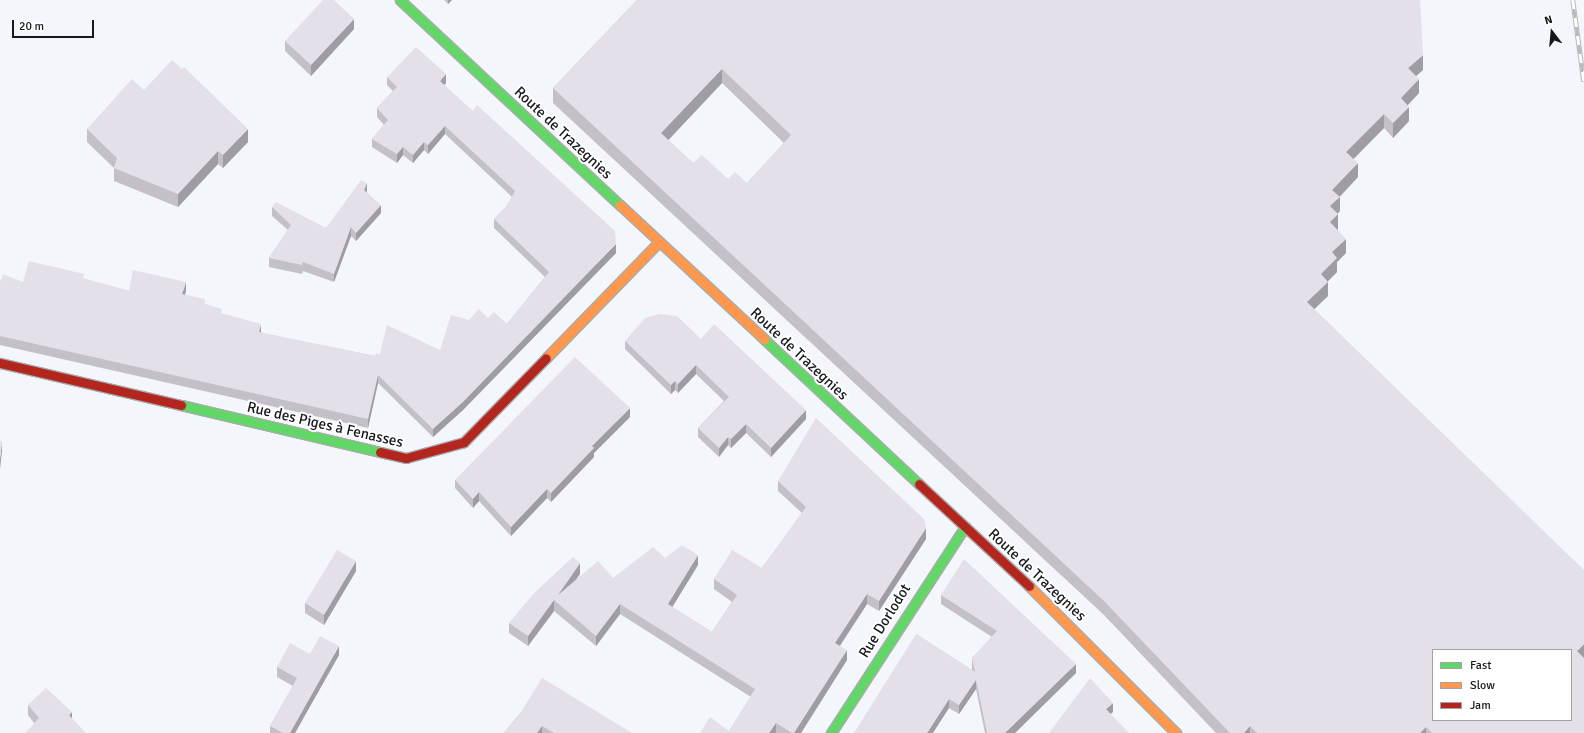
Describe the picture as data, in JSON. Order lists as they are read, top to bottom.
{
  "streets": {
    "main road": ["Route de Trazegnies", "Rue des Piges à Fenasses", "Rue Dorlodot"]
  },
  "crossings": [
    ["Route de Trazegnies", "Rue des Piges à Fenasses"],
    ["Route de Trazegnies", "Rue Dorlodot"]
  ],
  "legend": ["Fast", "Slow", "Jam"],
  "scale_bar": "20 m",
  "north": "top"
}
